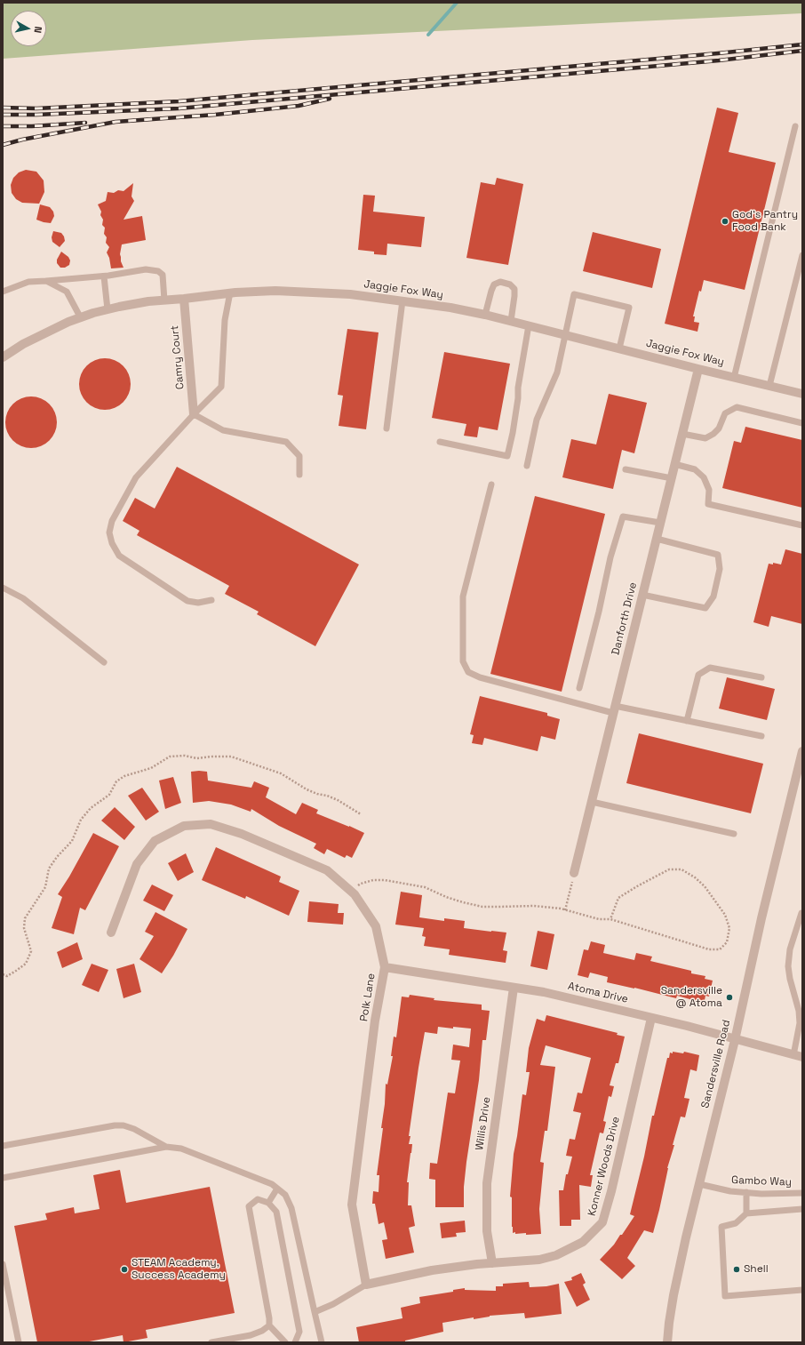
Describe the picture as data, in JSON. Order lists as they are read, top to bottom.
{
  "streets": {
    "street": [
      "Jaggie Fox Way",
      "Camry Court",
      "Danforth Drive",
      "Atoma Drive",
      "Polk Lane",
      "Sandersville Road",
      "Willis Drive",
      "Konner Woods Drive"
    ],
    "lane": ["Gambo Way"]
  },
  "crossings": [
    ["Jaggie Fox Way", "Camry Court"],
    ["Jaggie Fox Way", "Danforth Drive"],
    ["Atoma Drive", "Polk Lane"],
    ["Atoma Drive", "Sandersville Road"],
    ["Atoma Drive", "Willis Drive"],
    ["Atoma Drive", "Konner Woods Drive"],
    ["Polk Lane", "Konner Woods Drive"],
    ["Sandersville Road", "Gambo Way"],
    ["Willis Drive", "Konner Woods Drive"]
  ],
  "places": [
    "God's Pantry Food Bank",
    "Sandersville @ Atoma",
    "STEAM Academy, Success Academy",
    "Shell"
  ],
  "north": "right"
}
